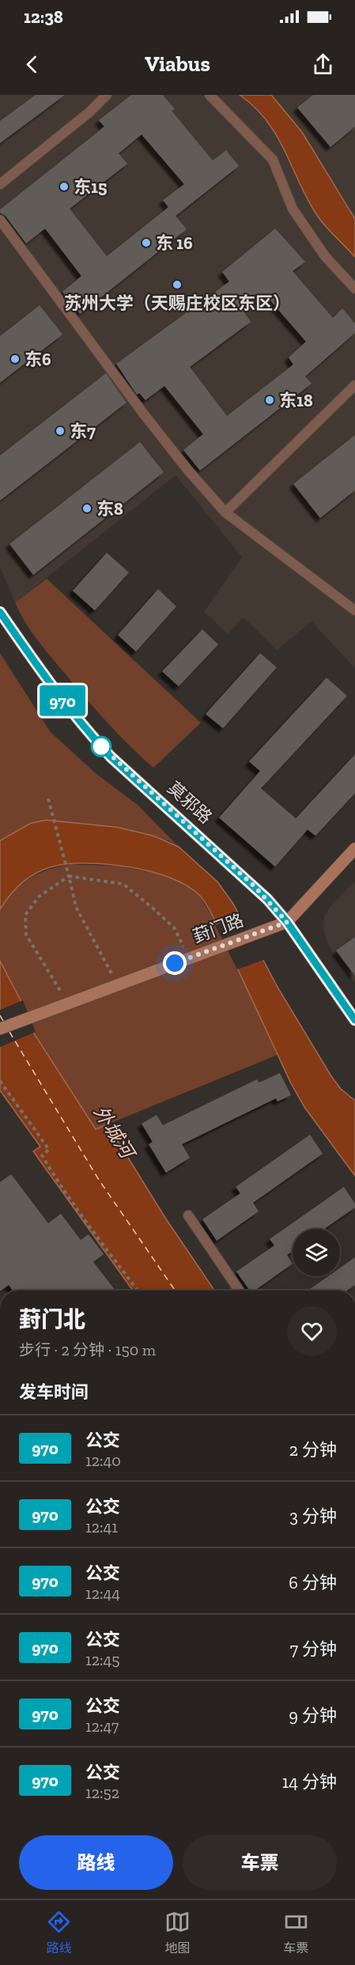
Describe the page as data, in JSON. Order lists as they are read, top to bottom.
{
  "streets": {
    "main road": ["莫邪路", "葑门路"]
  },
  "crossings": [
    ["莫邪路", "葑门路"]
  ],
  "water": ["外城河"],
  "places": [
    "东15",
    "东 16",
    "苏州大学（天赐庄校区东区）",
    "东6",
    "东18",
    "东7",
    "东8"
  ],
  "lines": ["bus line 970"],
  "page": {
    "status": "12:38",
    "header": "Viabus",
    "on_map": "970",
    "heading": [
      ["葑门北", "步行 · 2 分钟 · 150 m"],
      "发车时间"
    ],
    "list": [
      {
        "mark": "970",
        "name": "公交",
        "note": "12:40",
        "value": "2 分钟"
      },
      {
        "mark": "970",
        "name": "公交",
        "note": "12:41",
        "value": "3 分钟"
      },
      {
        "mark": "970",
        "name": "公交",
        "note": "12:44",
        "value": "6 分钟"
      },
      {
        "mark": "970",
        "name": "公交",
        "note": "12:45",
        "value": "7 分钟"
      },
      {
        "mark": "970",
        "name": "公交",
        "note": "12:47",
        "value": "9 分钟"
      },
      {
        "mark": "970",
        "name": "公交",
        "note": "12:52",
        "value": "14 分钟"
      }
    ],
    "buttons": ["路线", "车票"],
    "tabs": ["路线", "地图", "车票"]
  }
}
